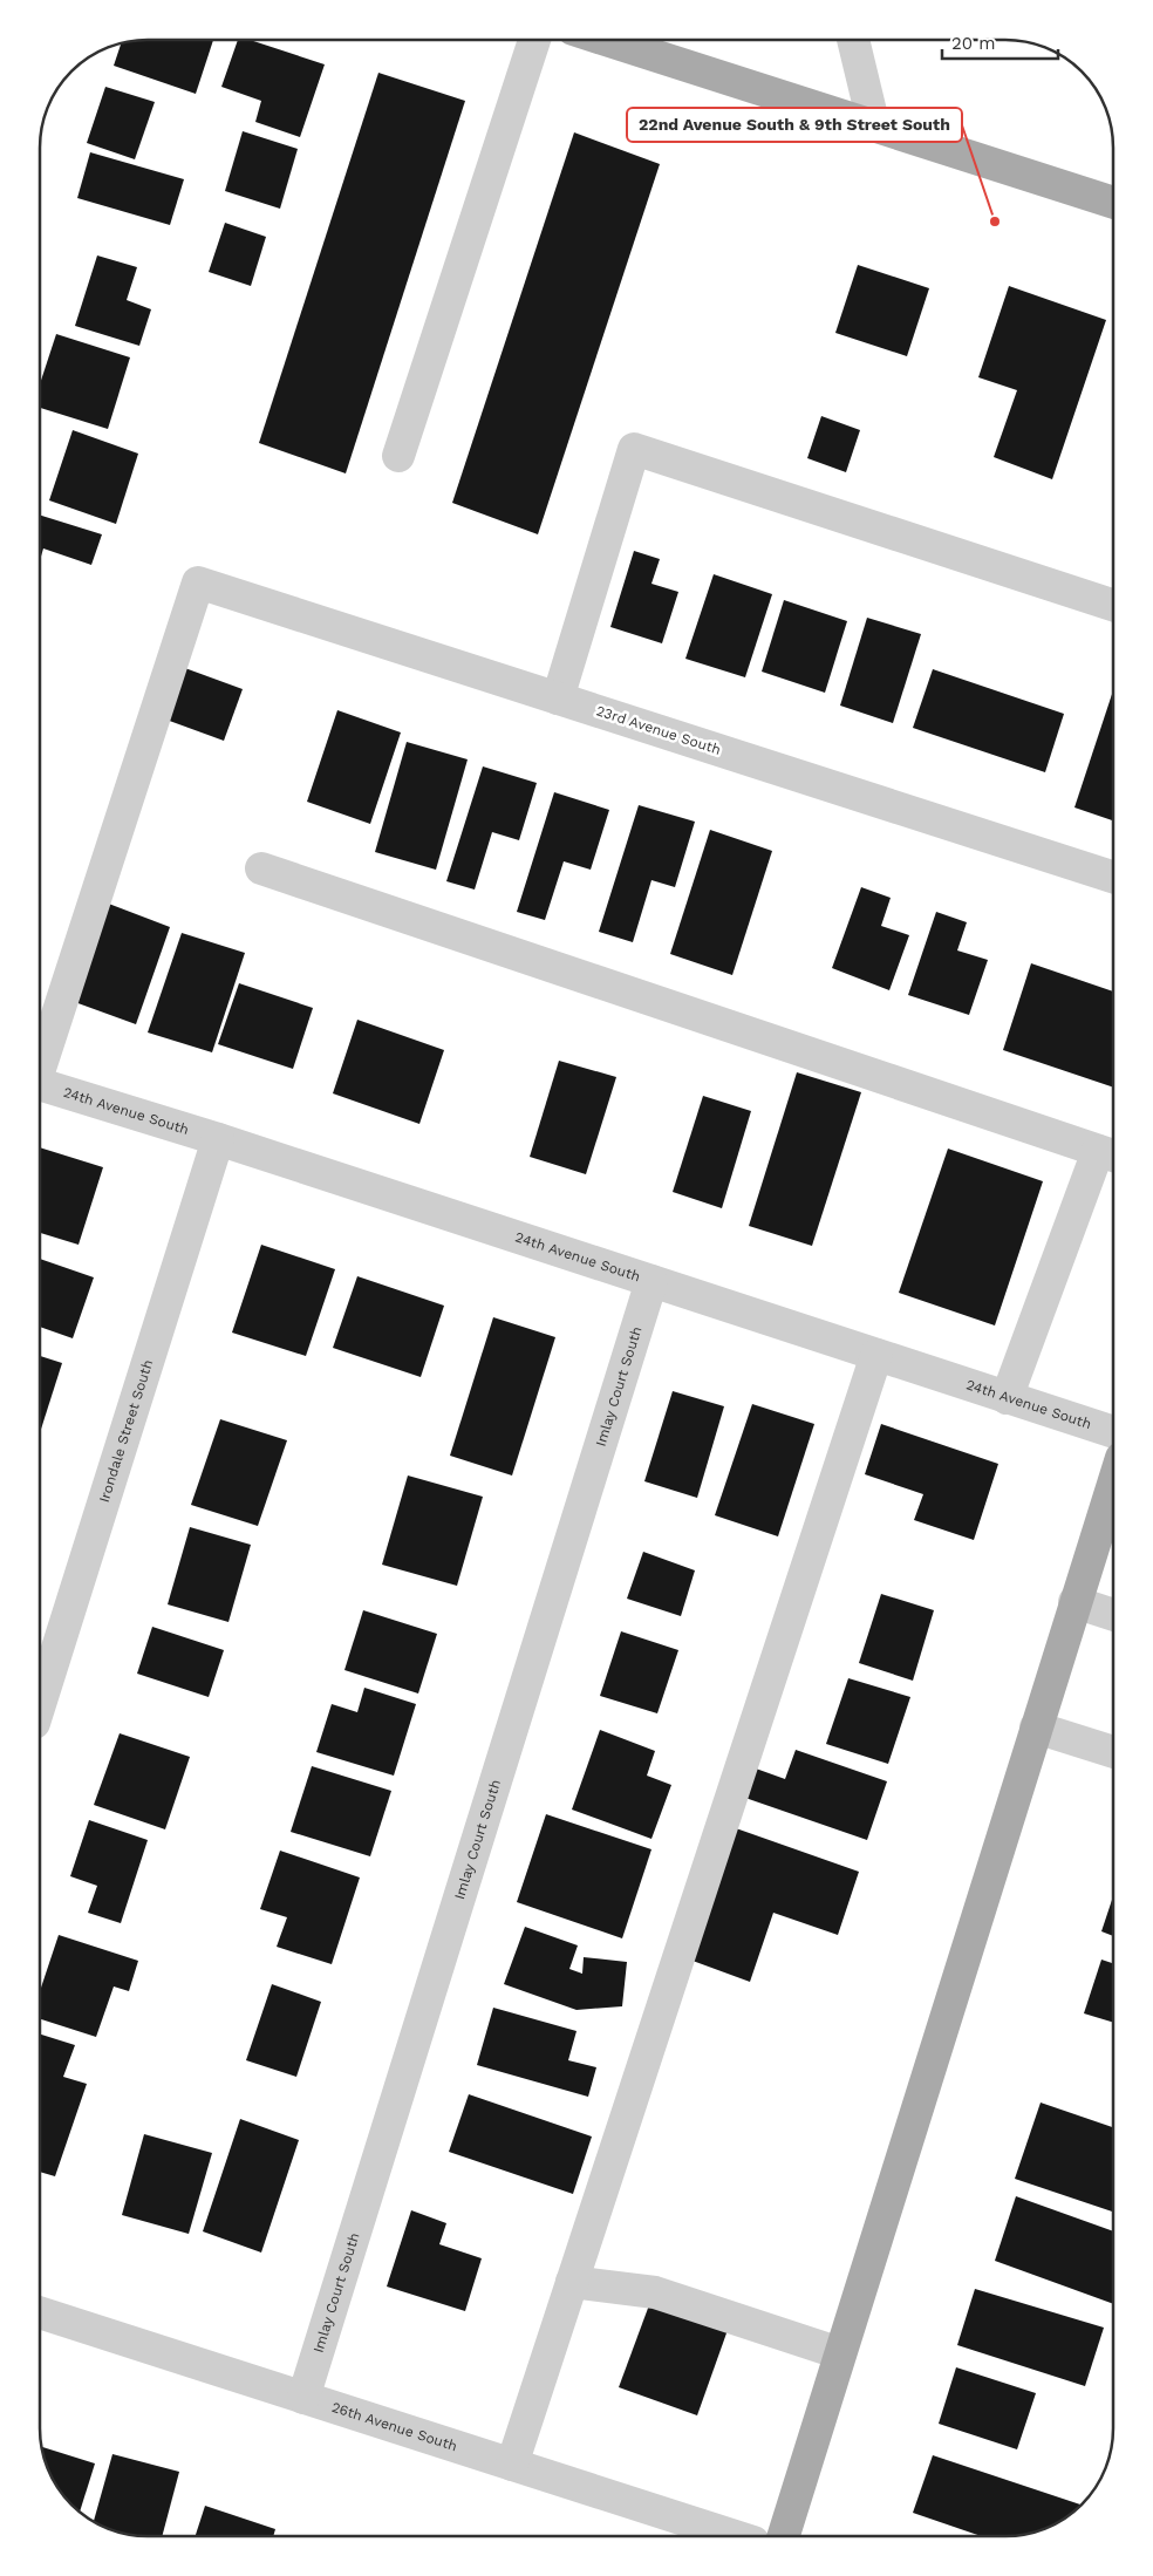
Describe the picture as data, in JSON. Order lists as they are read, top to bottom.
{
  "streets": {
    "street": [
      "23rd Avenue South",
      "24th Avenue South",
      "Imlay Court South",
      "Irondale Street South",
      "26th Avenue South"
    ]
  },
  "crossings": [
    ["24th Avenue South", "Imlay Court South"],
    ["24th Avenue South", "Irondale Street South"],
    ["Imlay Court South", "26th Avenue South"]
  ],
  "places": ["22nd Avenue South & 9th Street South"],
  "scale_bar": "20 m"
}
